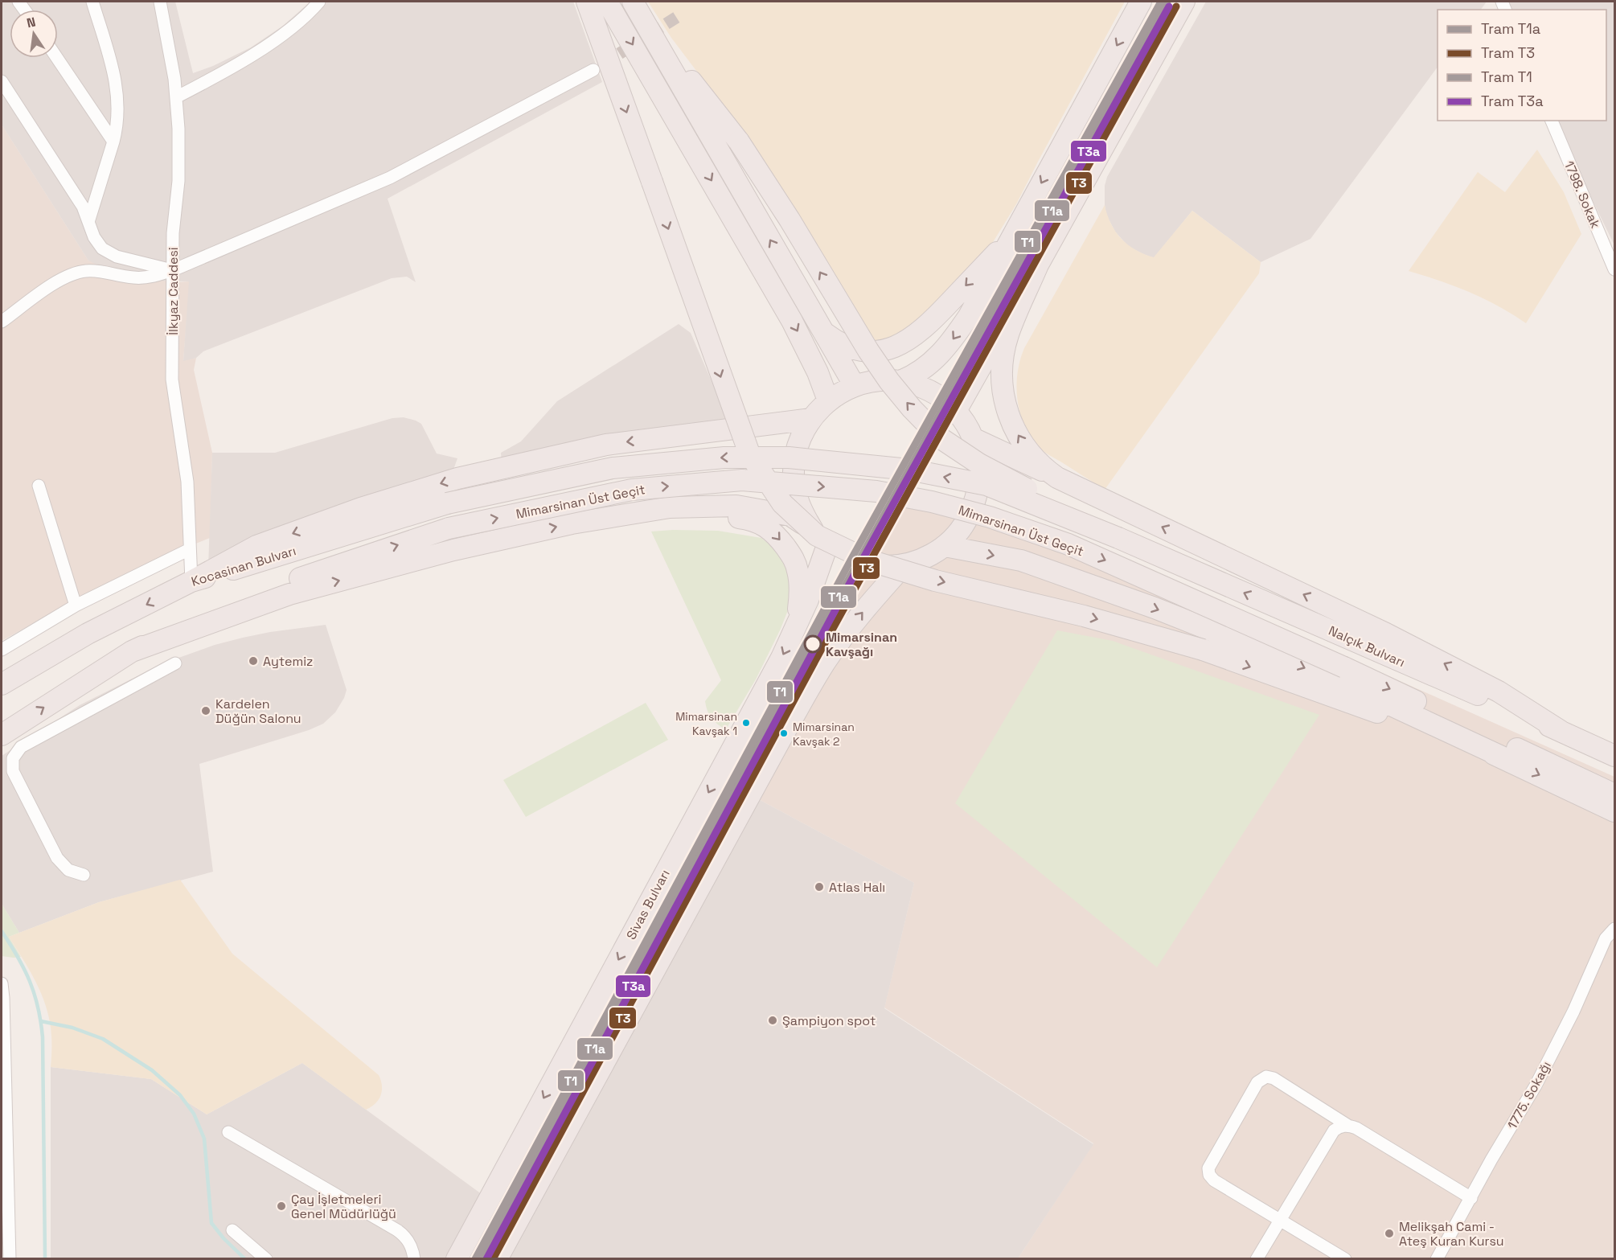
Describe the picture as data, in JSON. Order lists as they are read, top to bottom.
{
  "streets": {
    "highway": [
      "Mimarsinan Üst Geçit",
      "Kocasinan Bulvarı",
      "Nalçık Bulvarı",
      "Sivas Bulvarı"
    ],
    "street": ["1798. Sokak", "İlkyaz Caddesi", "1775. Sokağı"]
  },
  "crossings": [
    ["İlkyaz Caddesi", "Kocasinan Bulvarı"],
    ["Mimarsinan Üst Geçit", "Kocasinan Bulvarı"],
    ["Mimarsinan Üst Geçit", "Nalçık Bulvarı"]
  ],
  "places": [
    "Mimarsinan Kavşağı",
    "Aytemiz",
    "Kardelen Düğün Salonu",
    "Mimarsinan Kavşak 1",
    "Mimarsinan Kavşak 2",
    "Atlas Halı",
    "Şampiyon spot",
    "Çay İşletmeleri Genel Müdürlüğü",
    "Melikşah Cami - Ateş Kuran Kursu"
  ],
  "lines": [
    "tram line T1a",
    "tram line T1",
    "tram line T3",
    "tram line T3a"
  ],
  "legend": [
    "Tram T1a",
    "Tram T3",
    "Tram T1",
    "Tram T3a"
  ],
  "north": "top"
}
